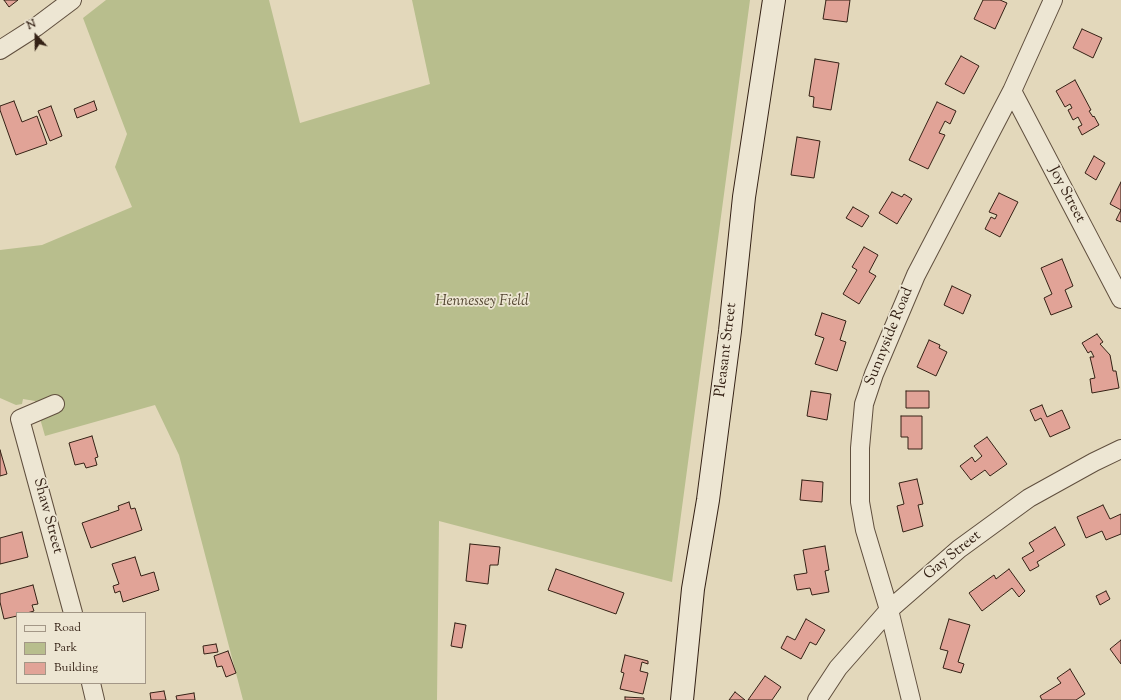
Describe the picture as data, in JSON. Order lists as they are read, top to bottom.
{
  "streets": {
    "street": [
      "Joy Street",
      "Sunnyside Road",
      "Pleasant Street",
      "Shaw Street",
      "Gay Street"
    ]
  },
  "crossings": [
    ["Joy Street", "Sunnyside Road"],
    ["Sunnyside Road", "Gay Street"]
  ],
  "parks": ["Hennessey Field"],
  "legend": ["Road", "Park", "Building"],
  "north": "top"
}
